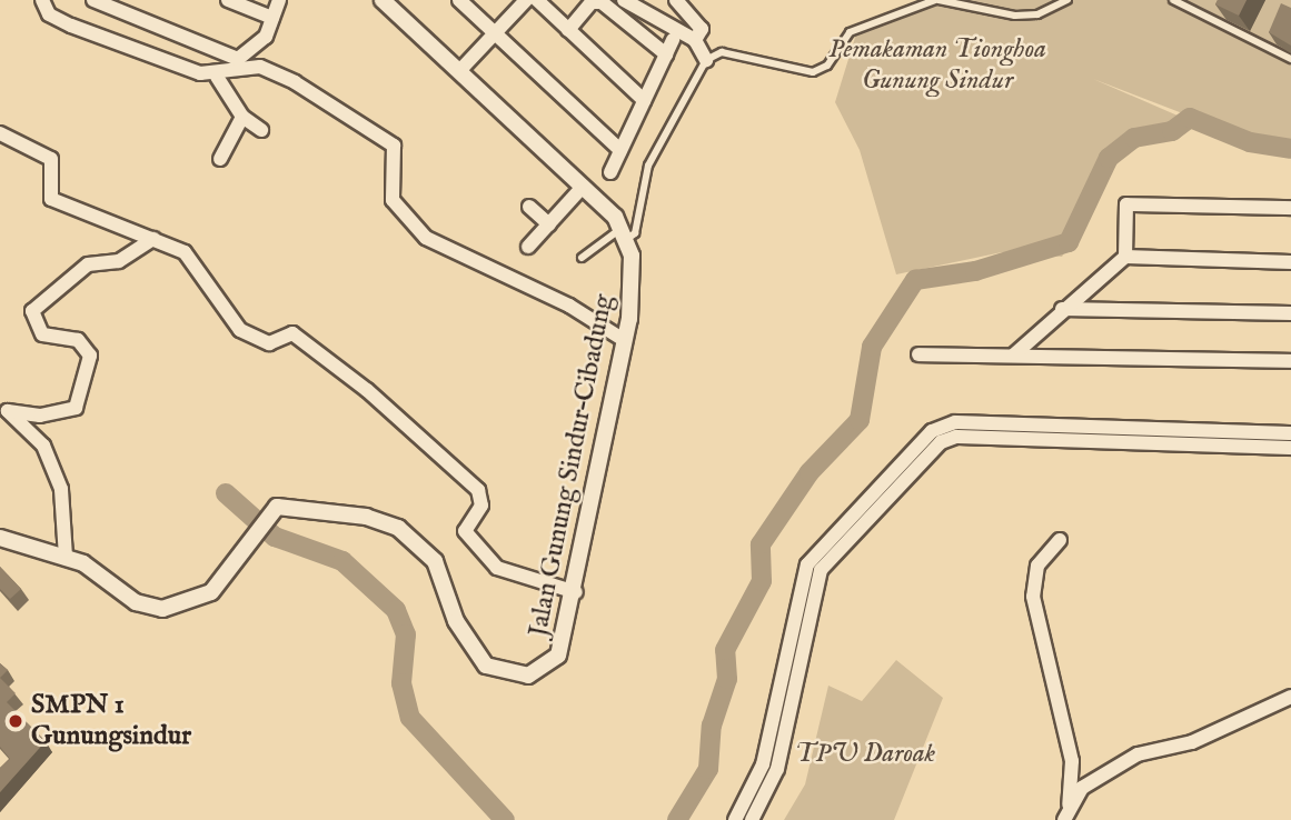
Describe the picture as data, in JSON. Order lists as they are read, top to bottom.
{
  "streets": {
    "street": ["Jalan Gunung Sindur–Cibadung"]
  },
  "parks": ["Pemakaman Tionghoa Gunung Sindur", "TPU Daroak"],
  "places": ["SMPN 1 Gunungsindur"]
}
